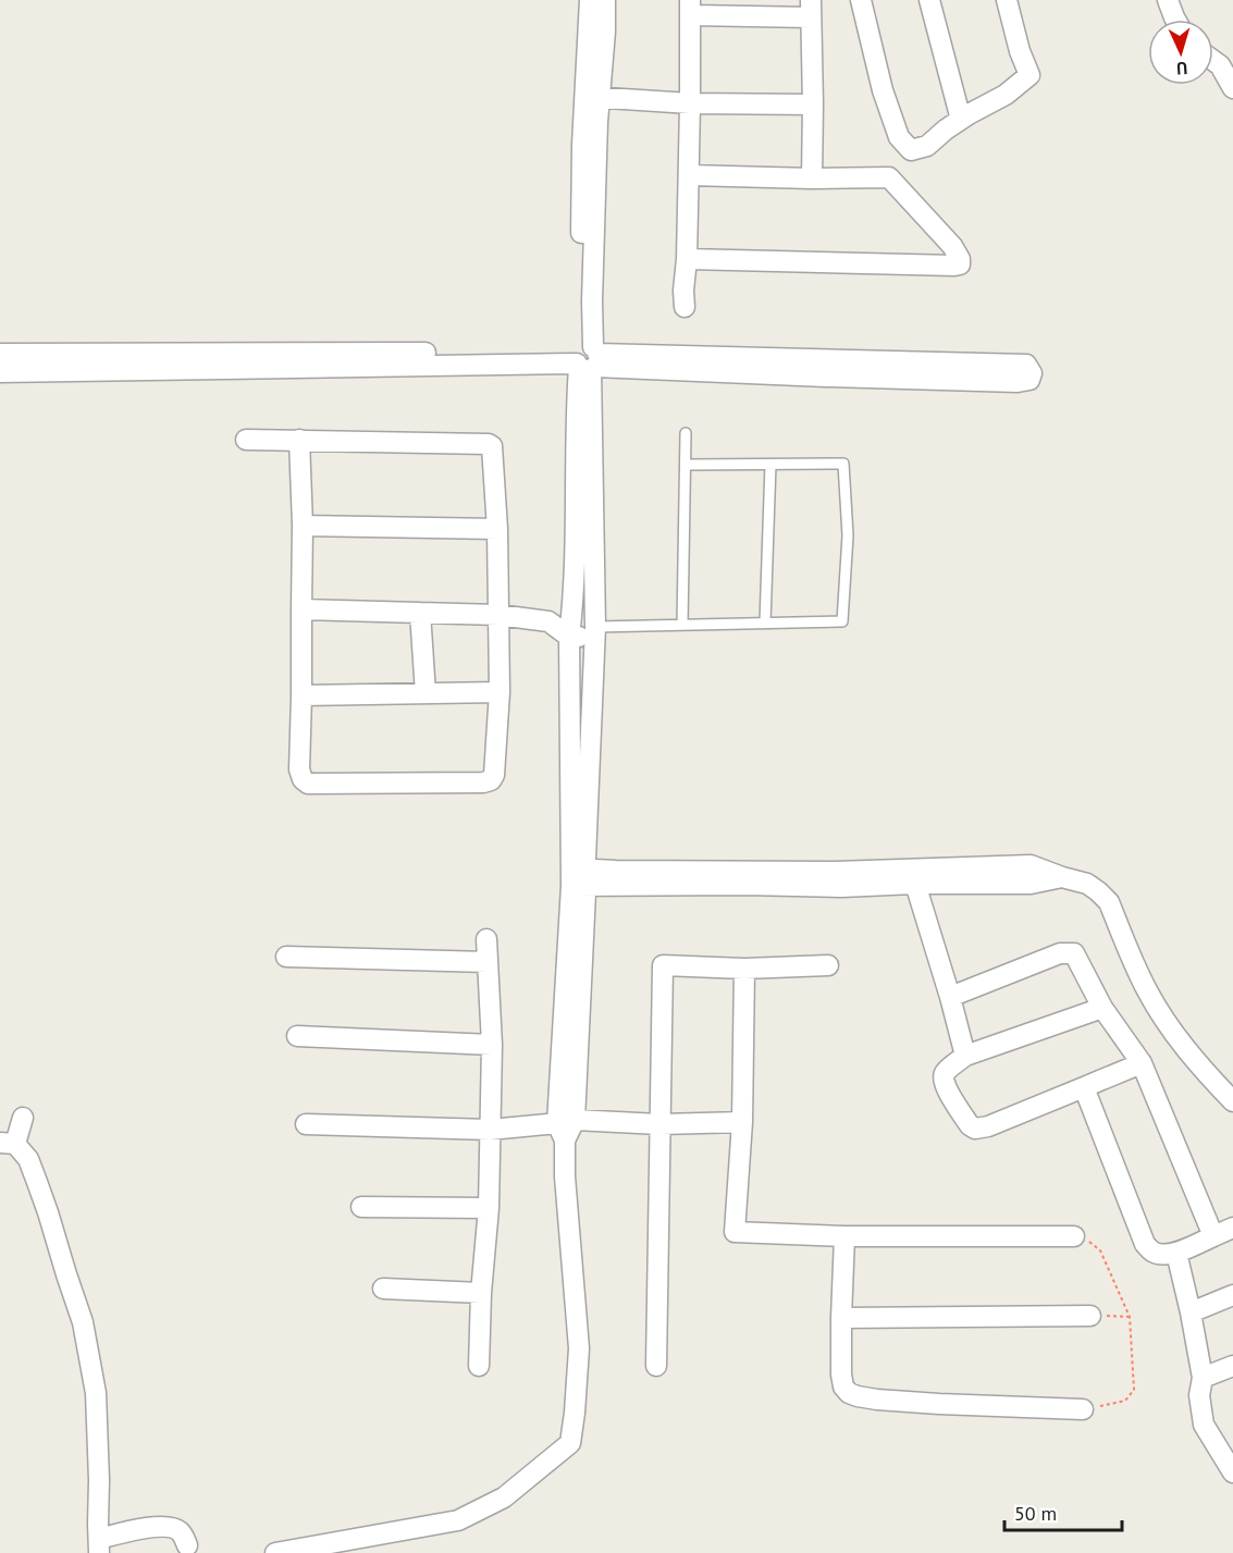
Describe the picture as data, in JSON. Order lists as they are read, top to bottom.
{
  "scale_bar": "50 m",
  "north": "bottom"
}
